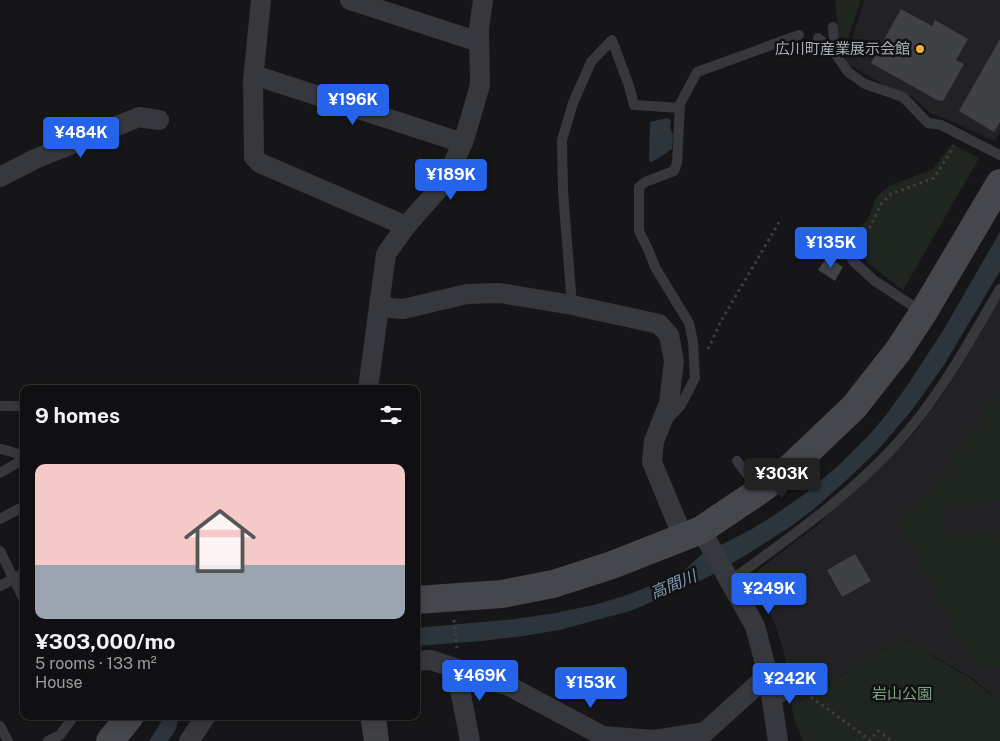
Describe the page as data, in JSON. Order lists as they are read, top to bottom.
{
  "water": ["高間川"],
  "parks": ["岩山公園"],
  "places": ["広川町産業展示会館"],
  "page": {
    "price": [
      "¥196K",
      "¥484K",
      "¥189K",
      "¥135K",
      "¥303K",
      "¥249K",
      "¥469K",
      "¥242K",
      "¥153K"
    ],
    "heading": "9 homes",
    "list": [
      {
        "name": "¥303,000/mo",
        "note": "5 rooms · 133 m² · House"
      }
    ]
  }
}
